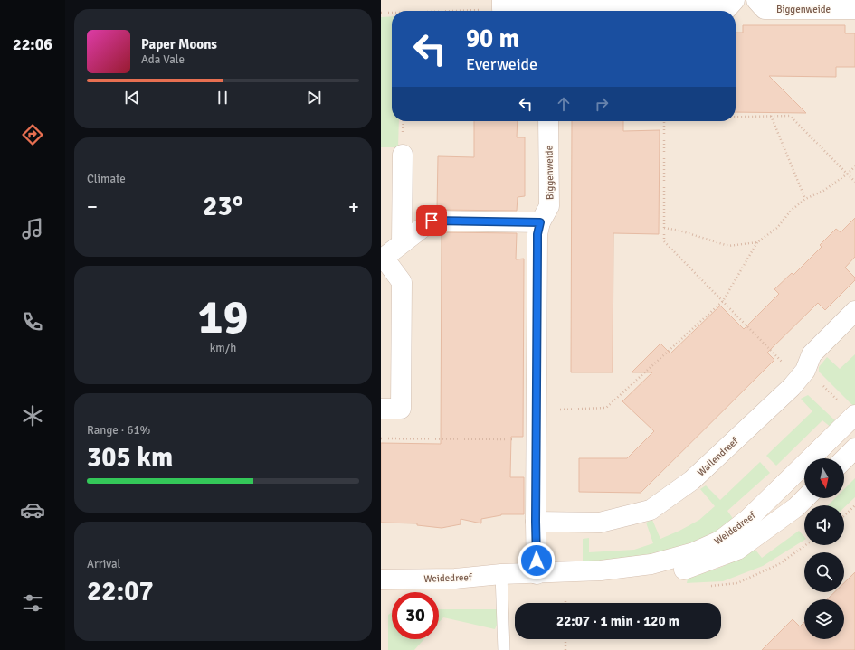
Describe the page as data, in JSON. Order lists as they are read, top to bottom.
{
  "streets": {
    "street": ["Biggenweide", "Wallendreef", "Weidedreef"]
  },
  "crossings": [
    ["Biggenweide", "Wallendreef"],
    ["Biggenweide", "Weidedreef"]
  ],
  "north": "bottom",
  "page": {
    "tabs": "22:06",
    "turn": ["90 m", "Everweide"],
    "song": ["Paper Moons", "Ada Vale"],
    "tile": [
      "Climate",
      ["19", "km/h"],
      ["Range · 61%", "305 km"],
      ["Arrival", "22:07"]
    ],
    "heat": ["−", "23°", "+"],
    "limit": "30",
    "trip": "22:07 · 1 min · 120 m"
  }
}
